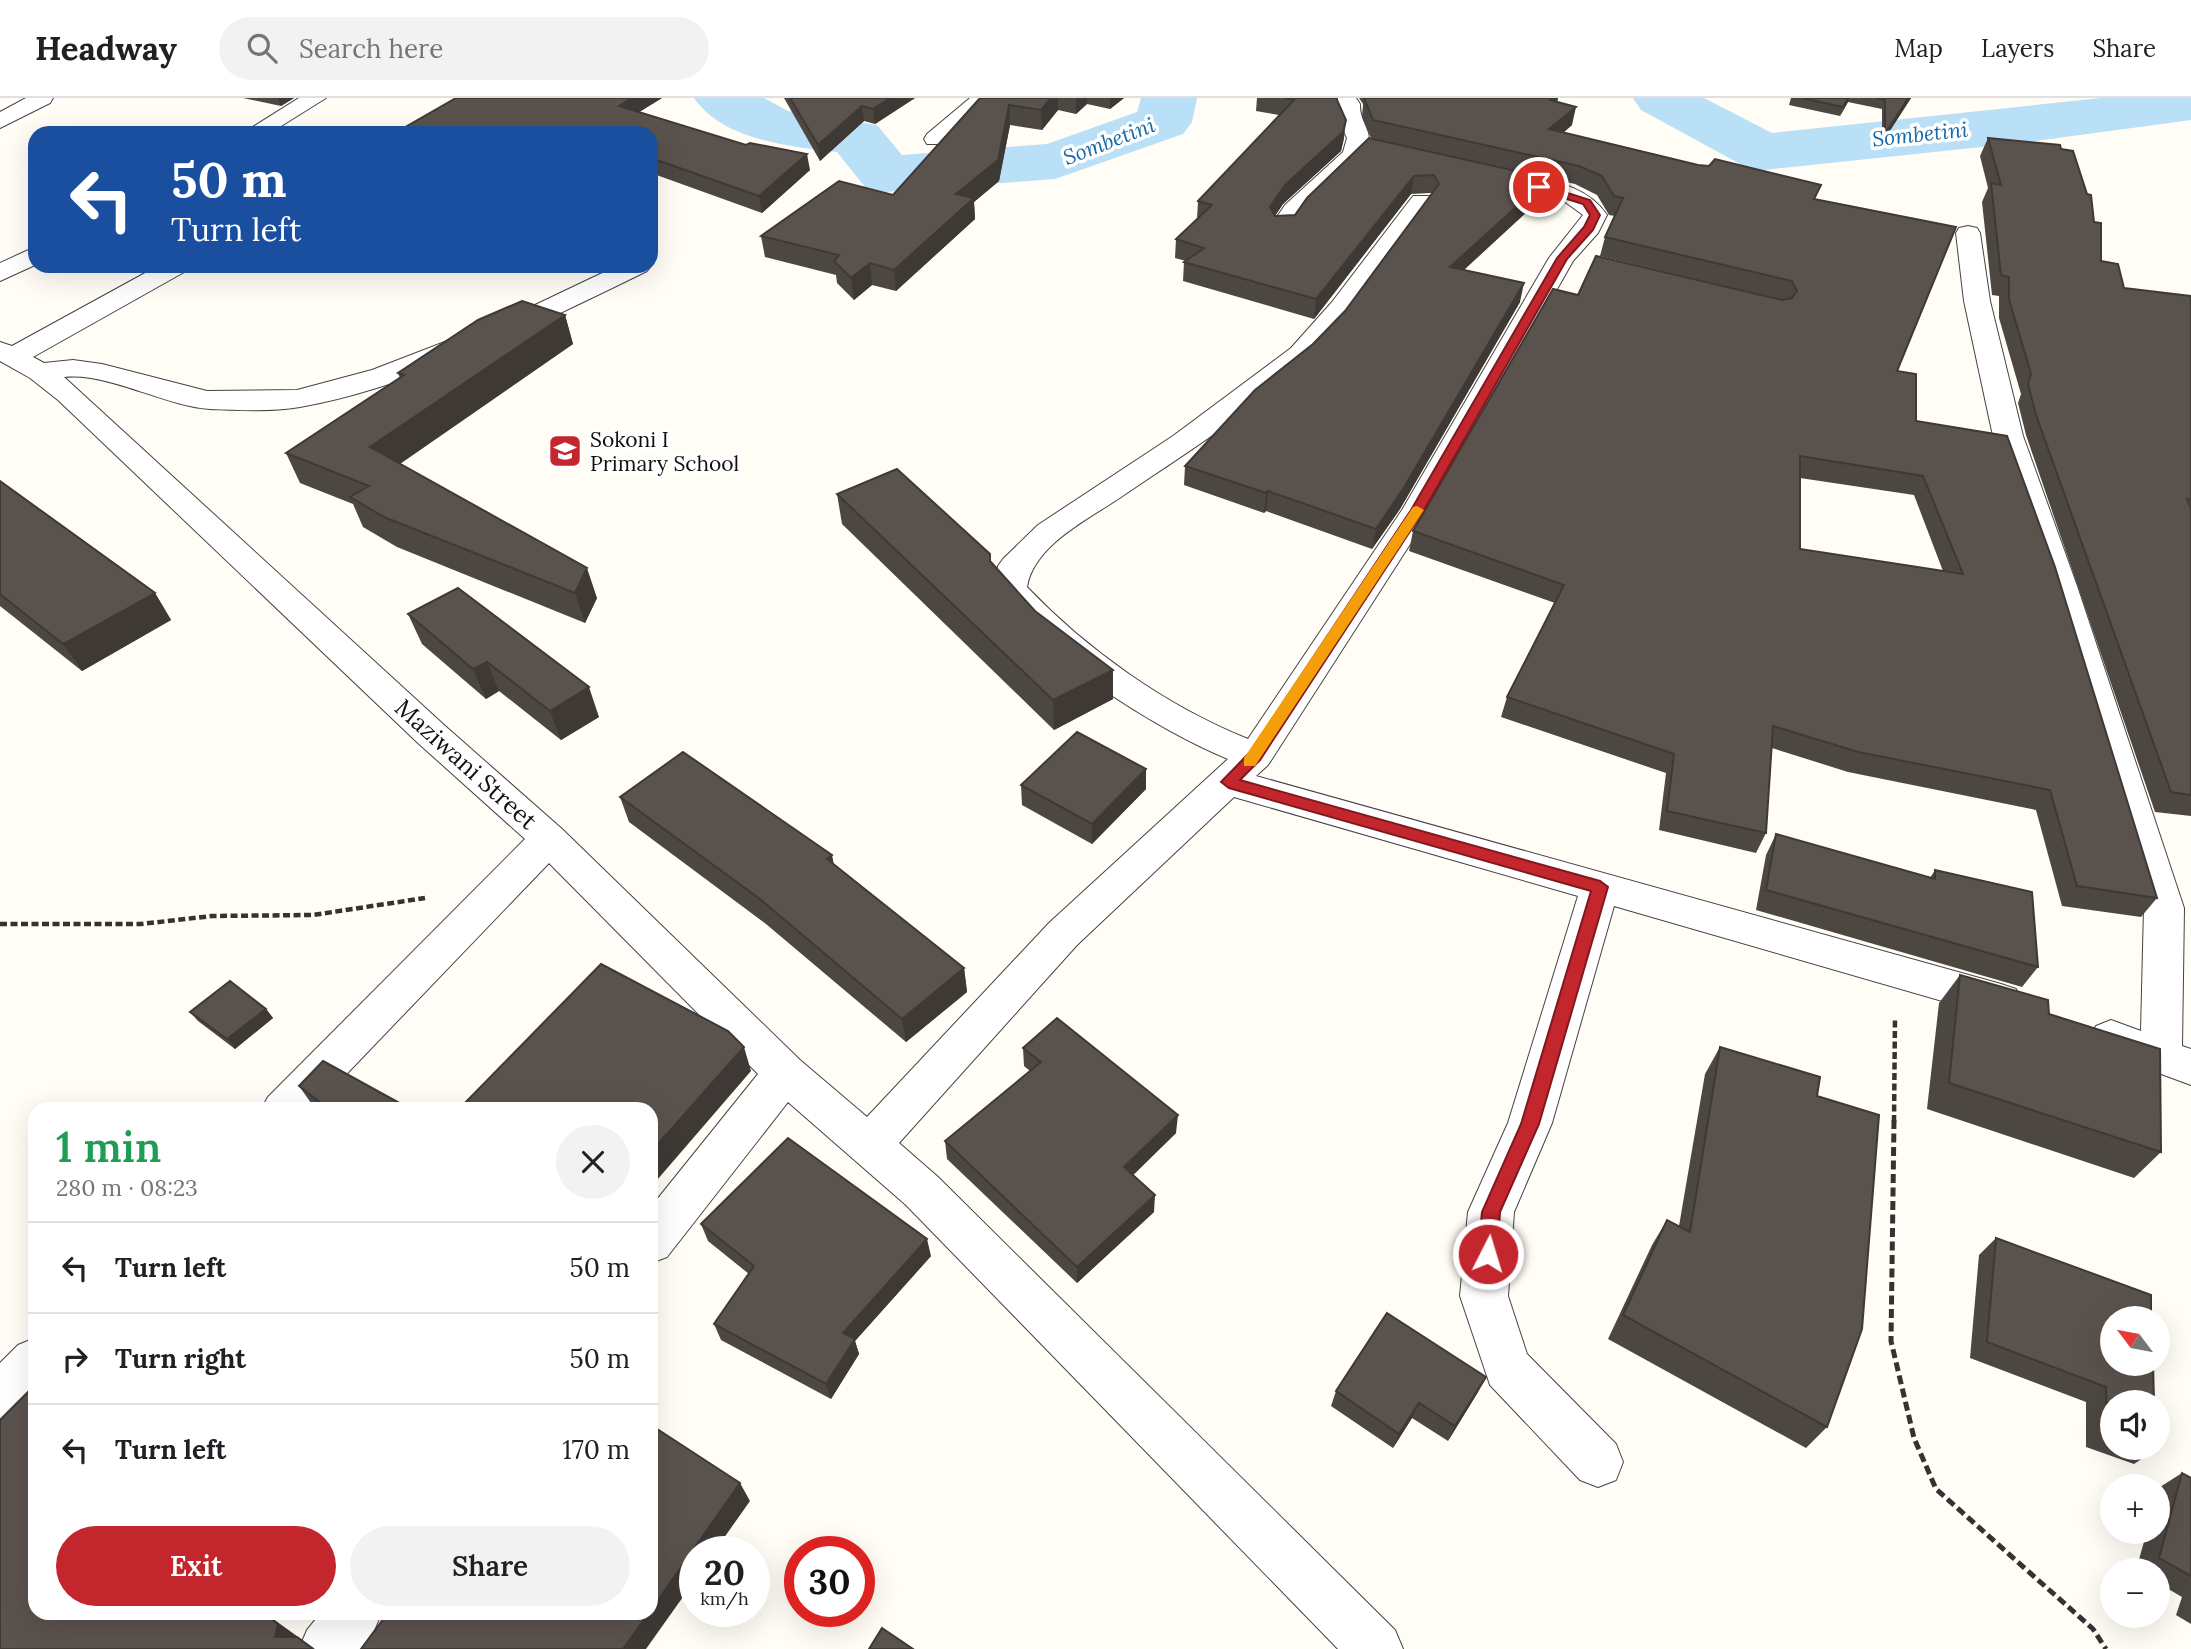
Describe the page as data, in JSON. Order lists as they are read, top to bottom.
{
  "streets": {
    "street": ["Maziwani Street"]
  },
  "water": ["Sombetini"],
  "places": {
    "school or university": ["Sokoni I Primary School"]
  },
  "north": "top left",
  "page": {
    "header": "Headway",
    "search": "Search here",
    "nav": ["Map", "Layers", "Share"],
    "turn": ["50 m", "Turn left"],
    "heading": ["1 min", "280 m · 08:23"],
    "list": [
      {
        "name": "Turn left",
        "value": "50 m"
      },
      {
        "name": "Turn right",
        "value": "50 m"
      },
      {
        "name": "Turn left",
        "value": "170 m"
      }
    ],
    "map_buttons": ["+", "−"],
    "buttons": ["Exit", "Share"],
    "speed": "20 km/h",
    "limit": "30"
  }
}
